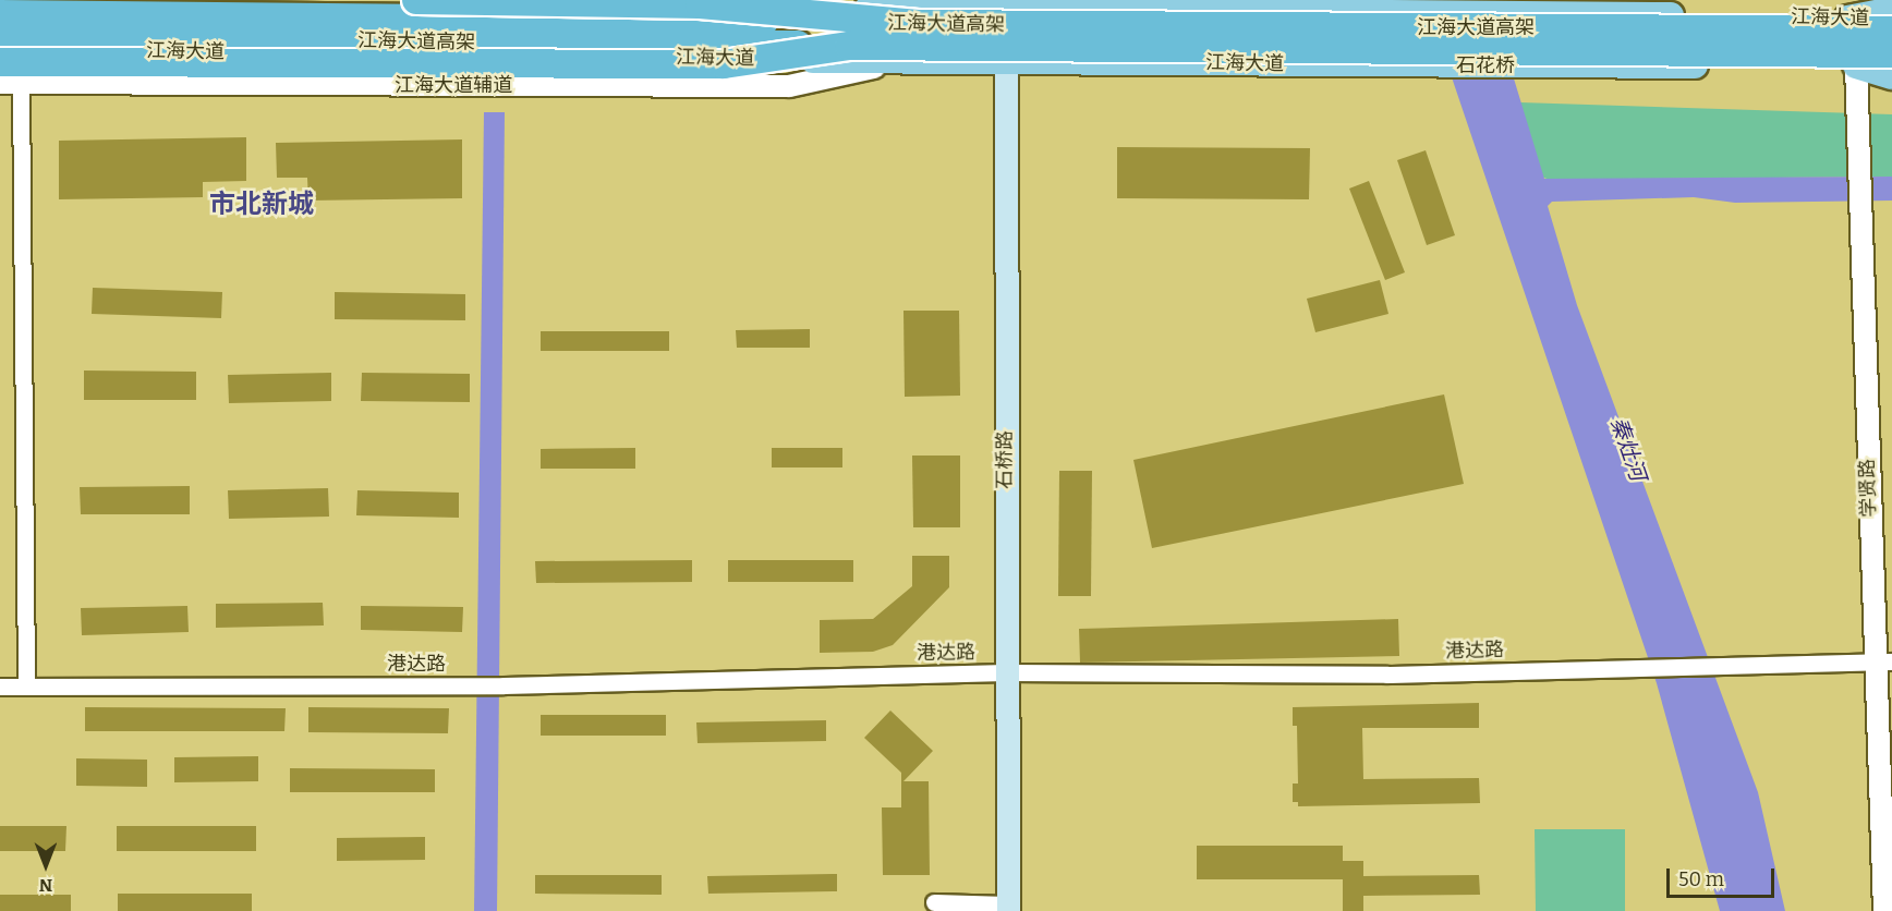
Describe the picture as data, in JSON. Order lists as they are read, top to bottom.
{
  "streets": {
    "highway": ["江海大道高架"],
    "main road": ["江海大道", "石花桥", "石桥路"],
    "street": ["江海大道辅道", "学贤路", "港达路"]
  },
  "crossings": [
    ["江海大道", "石花桥"],
    ["江海大道", "江海大道辅道"],
    ["江海大道", "石桥路"],
    ["江海大道高架", "石花桥"],
    ["江海大道高架", "学贤路"],
    ["石花桥", "学贤路"],
    ["石桥路", "港达路"],
    ["学贤路", "港达路"]
  ],
  "districts": ["市北新城"],
  "water": ["秦灶河"],
  "scale_bar": "50 m",
  "north": "bottom"
}
